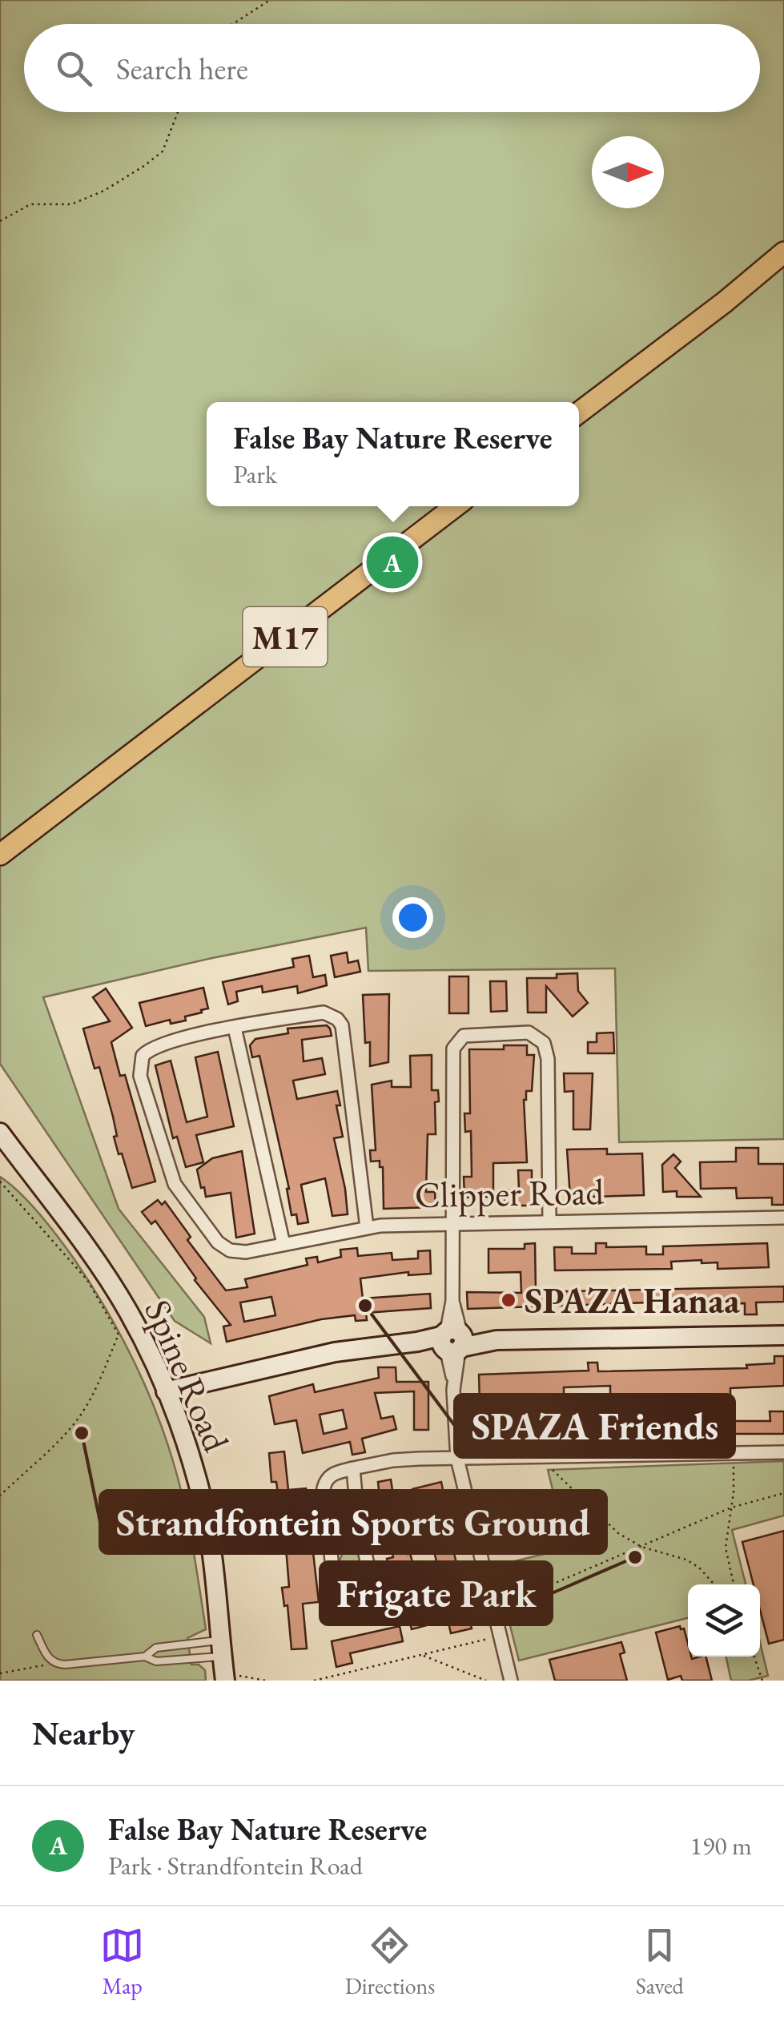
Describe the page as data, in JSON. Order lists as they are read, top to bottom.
{
  "streets": {
    "main road": ["M17"],
    "street": ["Clipper Road", "Spine Road"]
  },
  "places": [
    "SPAZA Hanaa",
    "SPAZA Friends",
    "Strandfontein Sports Ground",
    "Frigate Park"
  ],
  "north": "right",
  "page": {
    "search": "Search here",
    "popup": ["False Bay Nature Reserve", "Park"],
    "pins": "A",
    "heading": "Nearby",
    "list": [
      {
        "mark": "A",
        "name": "False Bay Nature Reserve",
        "note": "Park · Strandfontein Road",
        "value": "190 m"
      }
    ],
    "nav": ["Map", "Directions", "Saved"]
  }
}
